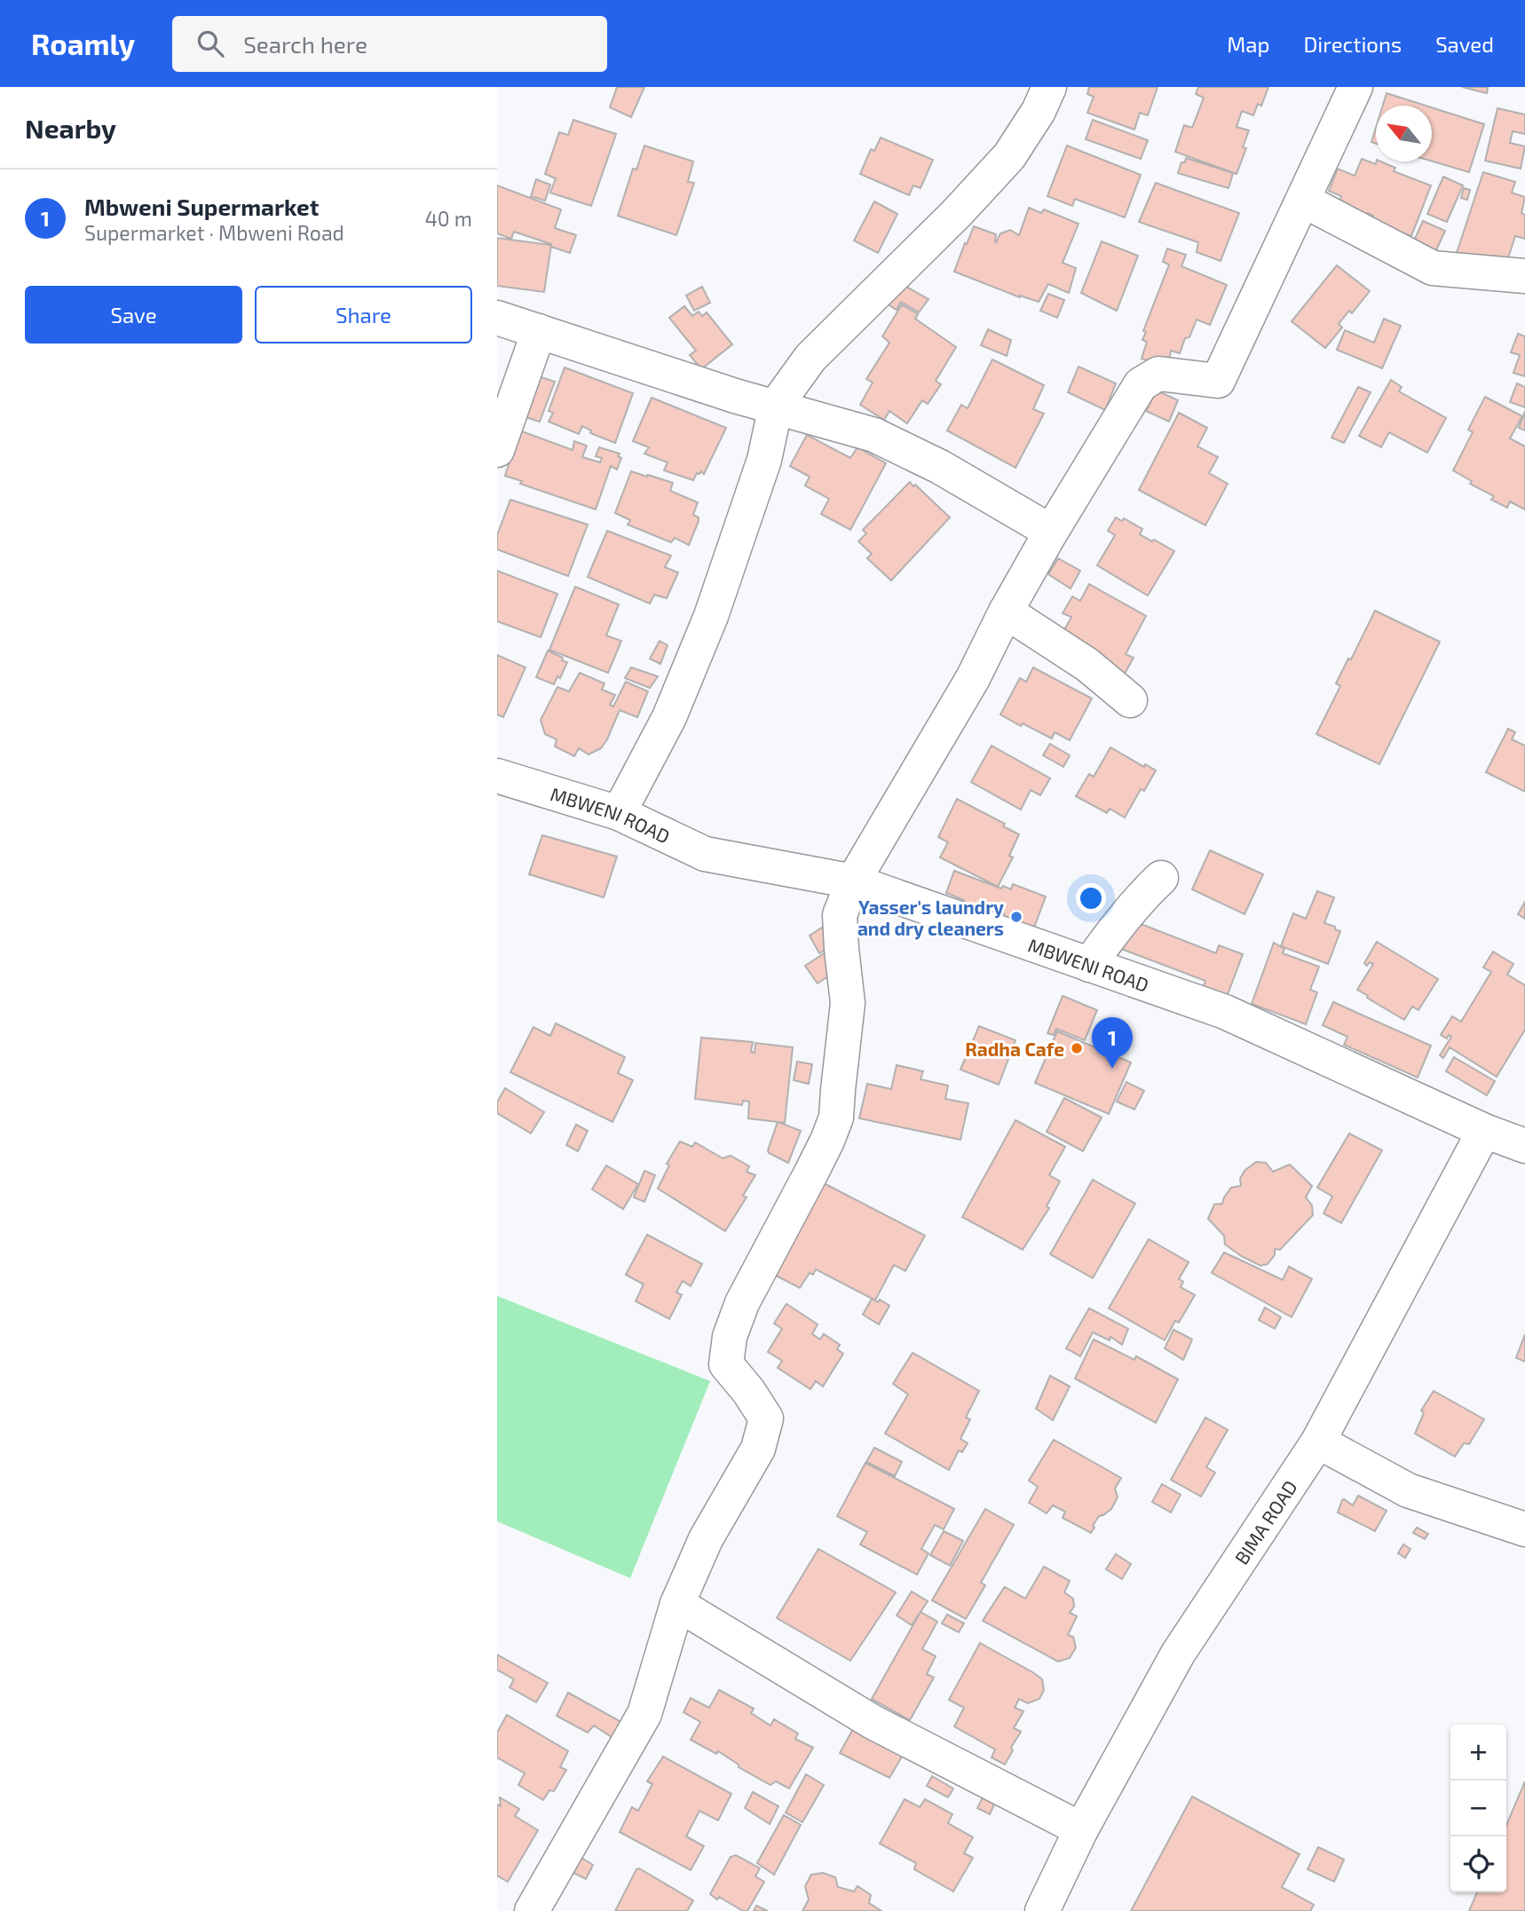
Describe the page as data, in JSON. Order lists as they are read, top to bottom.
{
  "streets": {
    "street": ["MBWENI ROAD", "BIMA ROAD"]
  },
  "crossings": [
    ["MBWENI ROAD", "BIMA ROAD"]
  ],
  "places": ["Yasser's laundry and dry cleaners", "Radha Cafe"],
  "north": "top left",
  "page": {
    "header": "Roamly",
    "search": "Search here",
    "nav": ["Map", "Directions", "Saved"],
    "heading": "Nearby",
    "list": [
      {
        "mark": "1",
        "name": "Mbweni Supermarket",
        "note": "Supermarket · Mbweni Road",
        "value": "40 m"
      }
    ],
    "buttons": ["Save", "Share"],
    "pins": "1",
    "map_buttons": ["+", "−"]
  }
}
